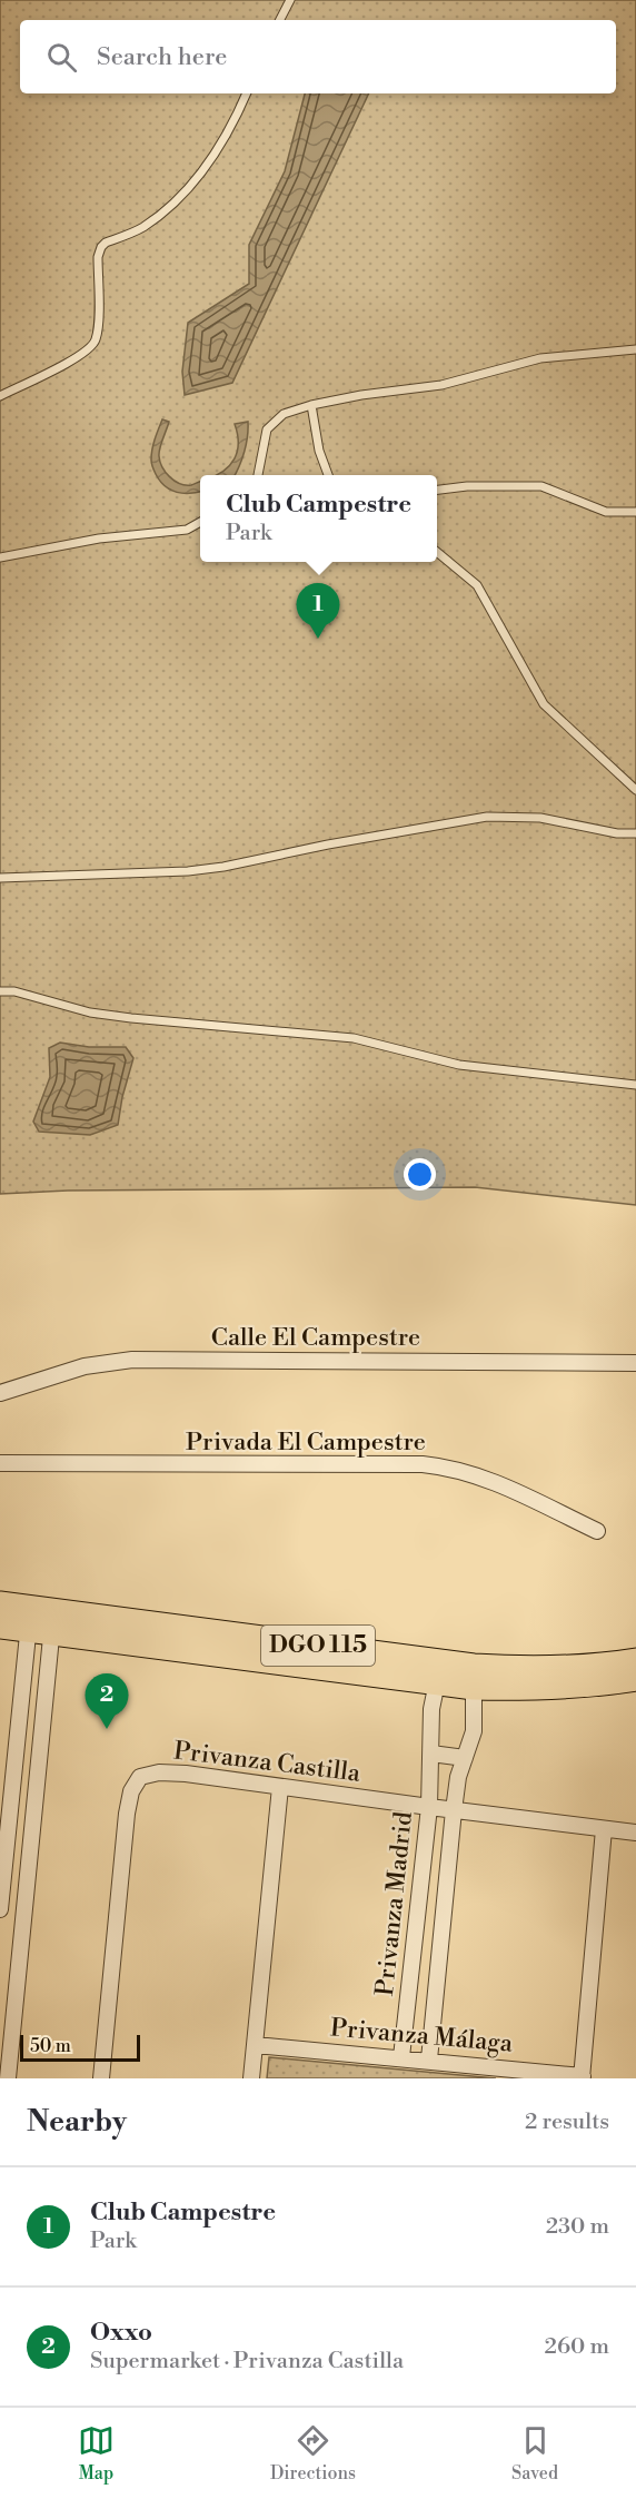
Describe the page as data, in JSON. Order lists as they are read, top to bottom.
{
  "streets": {
    "main road": ["DGO 115"],
    "street": [
      "Calle El Campestre",
      "Privada El Campestre",
      "Privanza Castilla",
      "Privanza Madrid",
      "Privanza Málaga"
    ]
  },
  "crossings": [
    ["DGO 115", "Privanza Madrid"],
    ["Privanza Castilla", "Privanza Madrid"],
    ["Privanza Madrid", "Privanza Málaga"]
  ],
  "scale_bar": "50 m",
  "page": {
    "search": "Search here",
    "popup": ["Club Campestre", "Park"],
    "pins": ["1", "2"],
    "scale": "50 m",
    "heading": ["Nearby", "2 results"],
    "list": [
      {
        "mark": "1",
        "name": "Club Campestre",
        "note": "Park",
        "value": "230 m"
      },
      {
        "mark": "2",
        "name": "Oxxo",
        "note": "Supermarket · Privanza Castilla",
        "value": "260 m"
      }
    ],
    "nav": ["Map", "Directions", "Saved"]
  }
}
